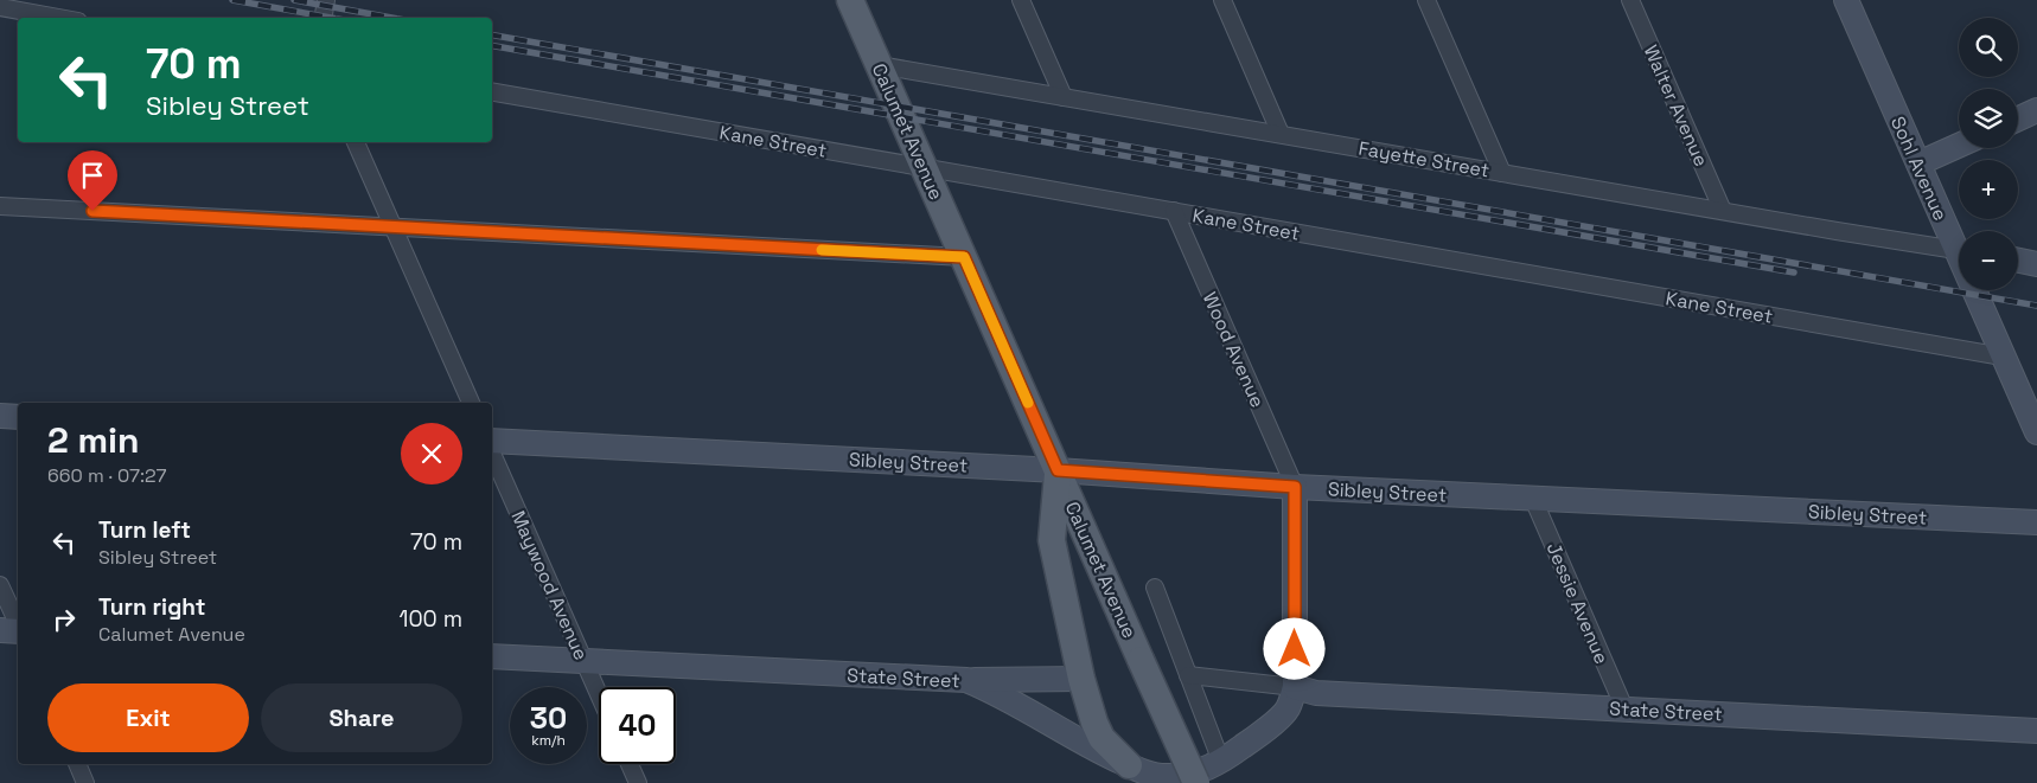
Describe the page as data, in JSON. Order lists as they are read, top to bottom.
{
  "streets": {
    "main road": ["Calumet Avenue"],
    "street": [
      "Walter Avenue",
      "Kane Street",
      "Fayette Street",
      "Sohl Avenue",
      "Wood Avenue",
      "Sibley Street",
      "Maywood Avenue",
      "Jessie Avenue",
      "State Street"
    ]
  },
  "crossings": [
    ["Walter Avenue", "Fayette Street"],
    ["Calumet Avenue", "Kane Street"],
    ["Calumet Avenue", "Fayette Street"],
    ["Calumet Avenue", "Sibley Street"],
    ["Calumet Avenue", "State Street"],
    ["Kane Street", "Sohl Avenue"],
    ["Kane Street", "Wood Avenue"],
    ["Wood Avenue", "Sibley Street"],
    ["Sibley Street", "Jessie Avenue"],
    ["Maywood Avenue", "State Street"],
    ["Jessie Avenue", "State Street"]
  ],
  "page": {
    "map_buttons": ["+", "−"],
    "turn": ["70 m", "Sibley Street"],
    "heading": ["2 min", "660 m · 07:27"],
    "list": [
      {
        "name": "Turn left",
        "note": "Sibley Street",
        "value": "70 m"
      },
      {
        "name": "Turn right",
        "note": "Calumet Avenue",
        "value": "100 m"
      }
    ],
    "buttons": ["Exit", "Share"],
    "speed": "30 km/h",
    "limit": "40"
  }
}
